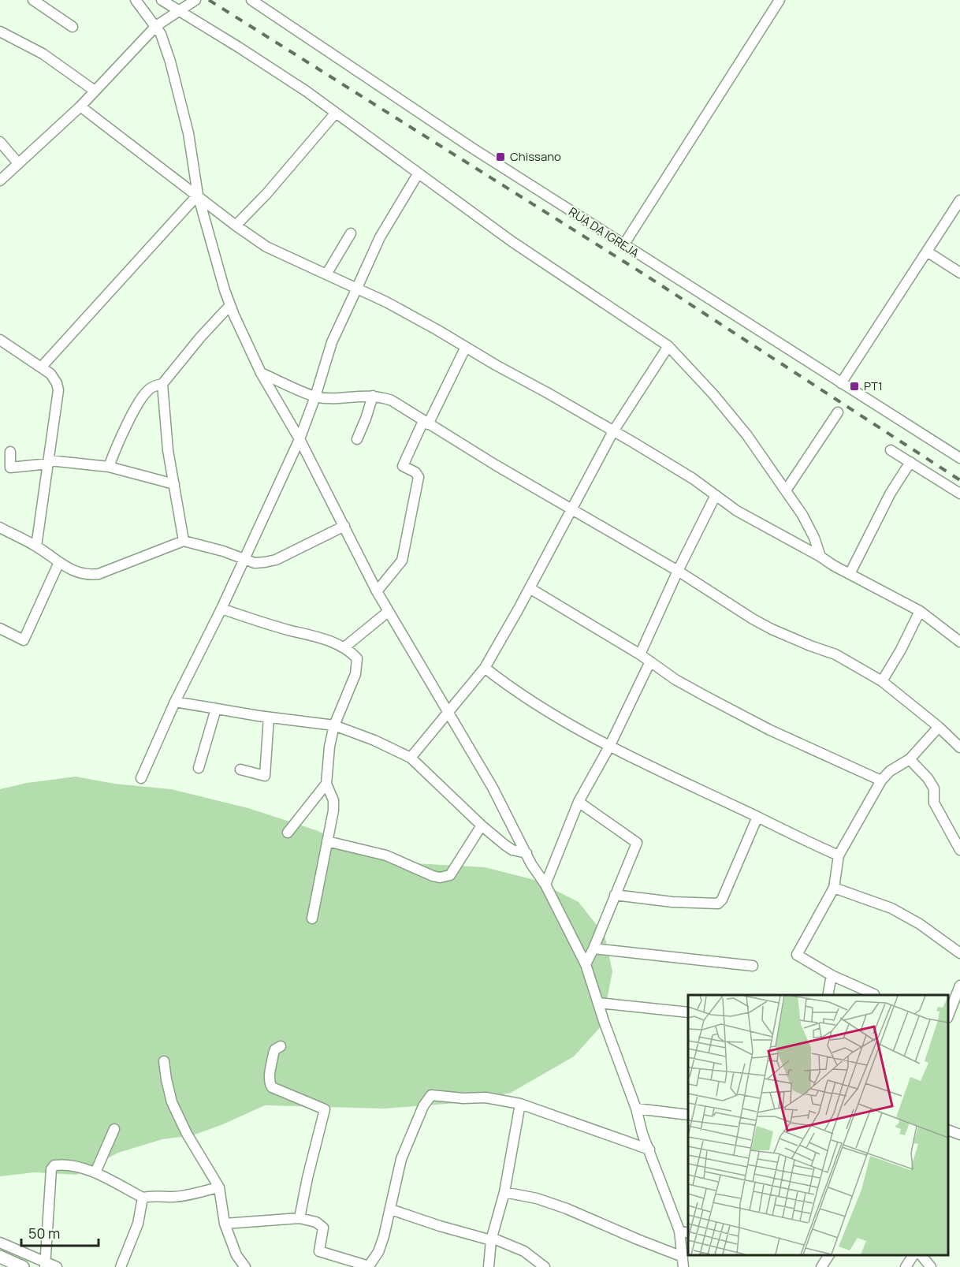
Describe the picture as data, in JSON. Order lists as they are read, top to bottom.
{
  "streets": {
    "street": ["RUA DA IGREJA"]
  },
  "places": {
    "transit": ["Chissano", "PT1"]
  },
  "scale_bar": "50 m"
}
